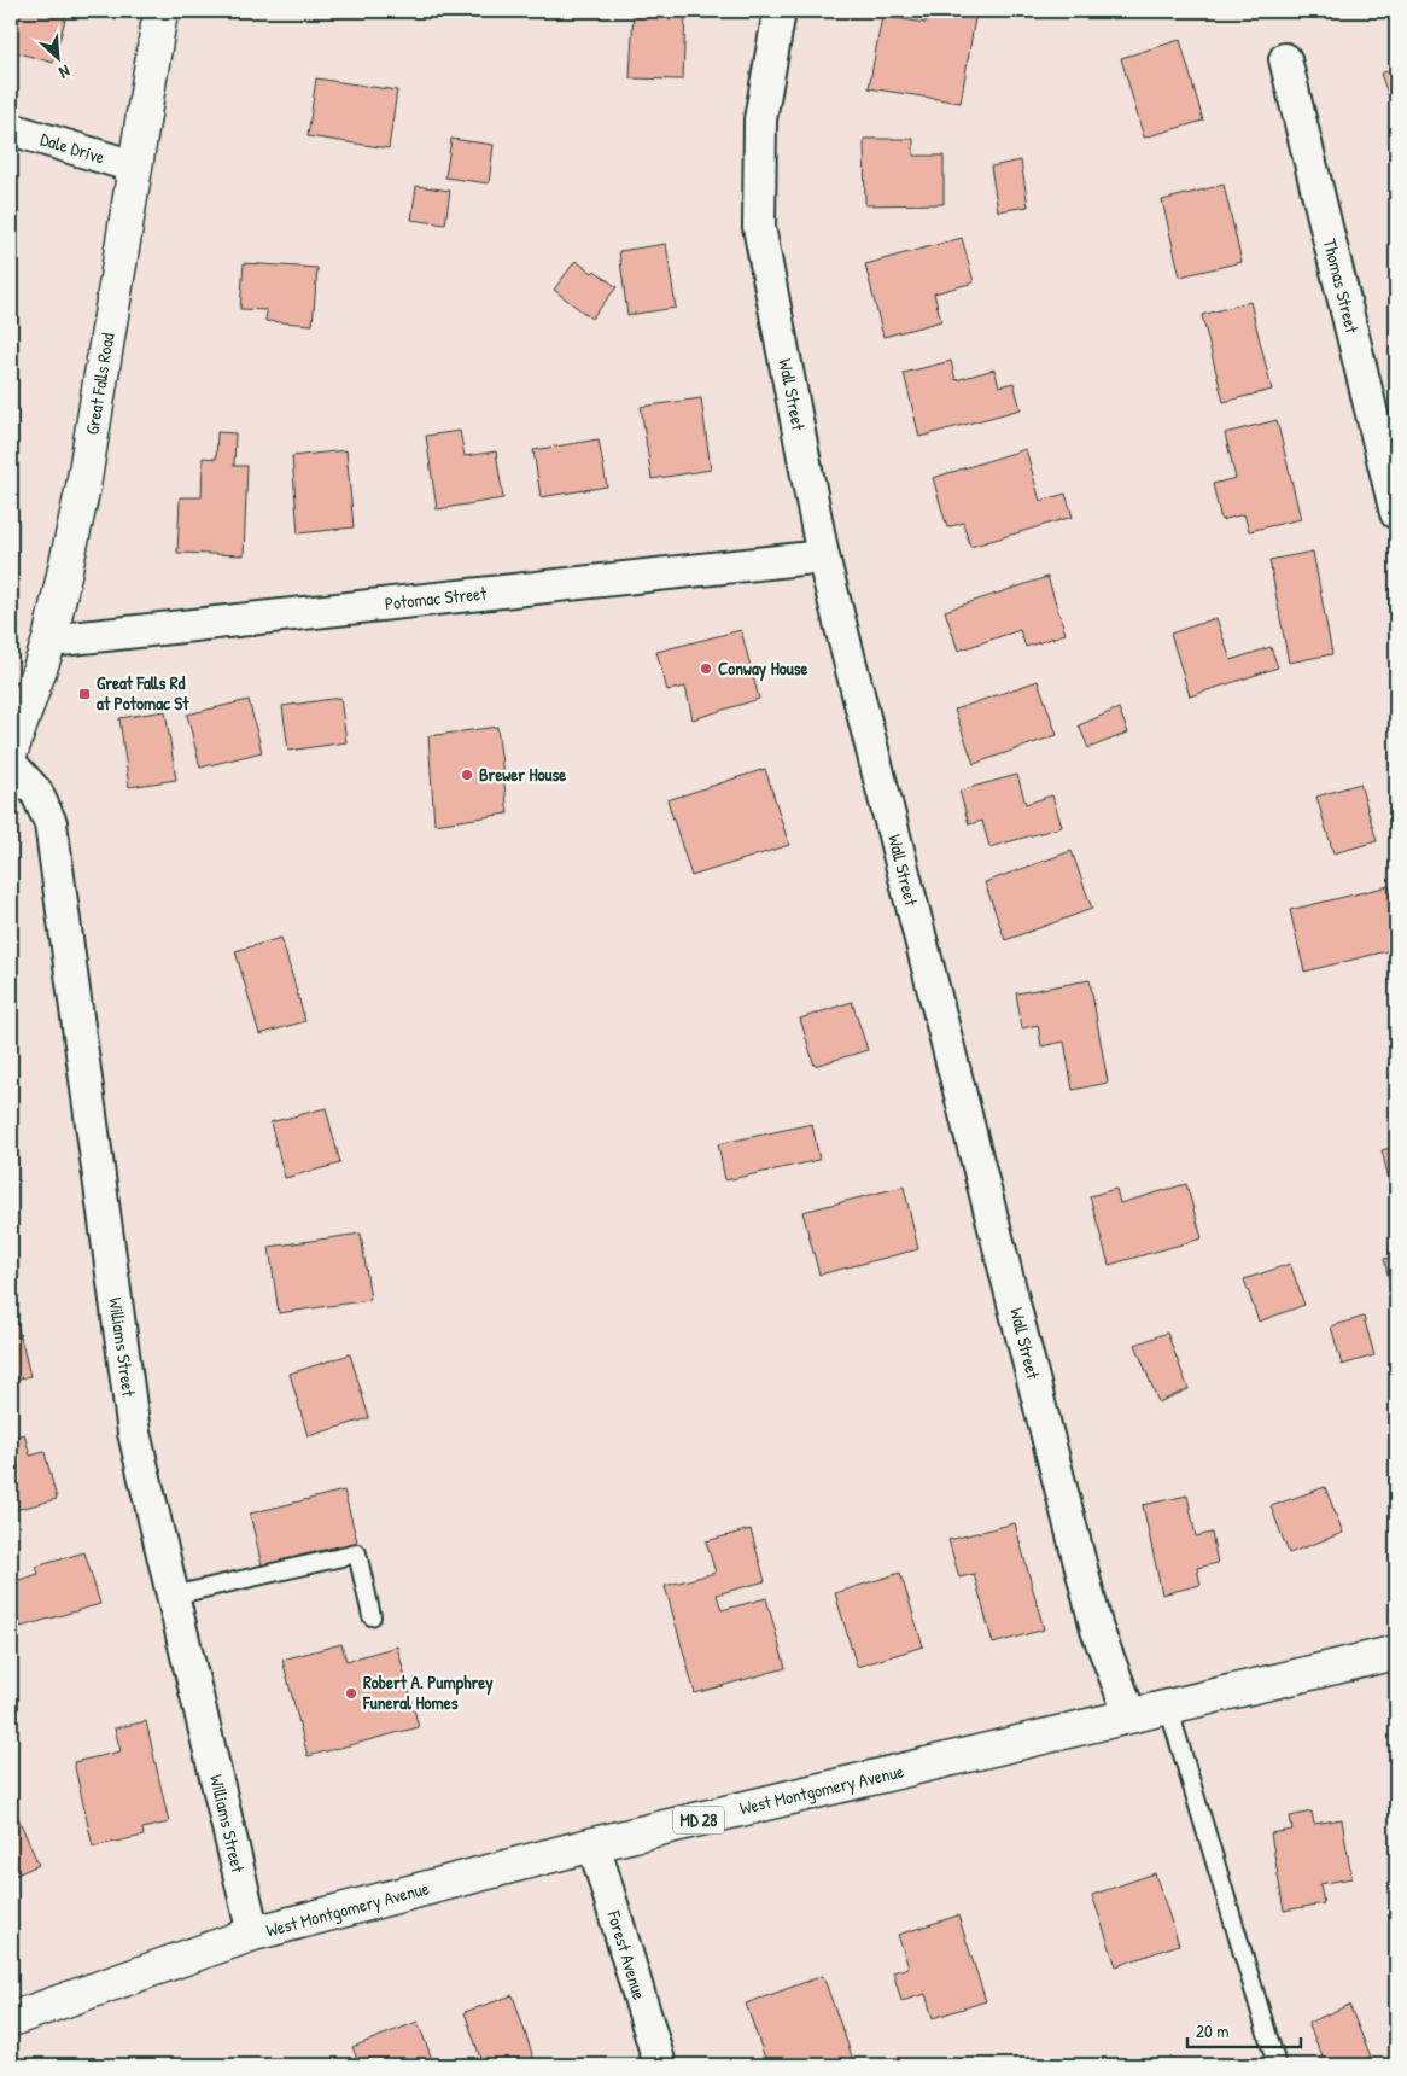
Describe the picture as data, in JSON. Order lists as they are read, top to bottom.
{
  "streets": {
    "main road": ["Great Falls Road", "West Montgomery Avenue", "MD 28"],
    "street": [
      "Dale Drive",
      "Thomas Street",
      "Wall Street",
      "Potomac Street",
      "Williams Street",
      "Forest Avenue"
    ]
  },
  "crossings": [
    ["Dale Drive", "Great Falls Road"],
    ["Great Falls Road", "Potomac Street"],
    ["Wall Street", "Potomac Street"],
    ["Wall Street", "West Montgomery Avenue"],
    ["Williams Street", "West Montgomery Avenue"],
    ["West Montgomery Avenue", "Forest Avenue"]
  ],
  "places": {
    "other": ["Conway House", "Brewer House", "Robert A. Pumphrey Funeral Homes"],
    "transit": ["Great Falls Rd at Potomac St"]
  },
  "scale_bar": "20 m",
  "north": "bottom right"
}
